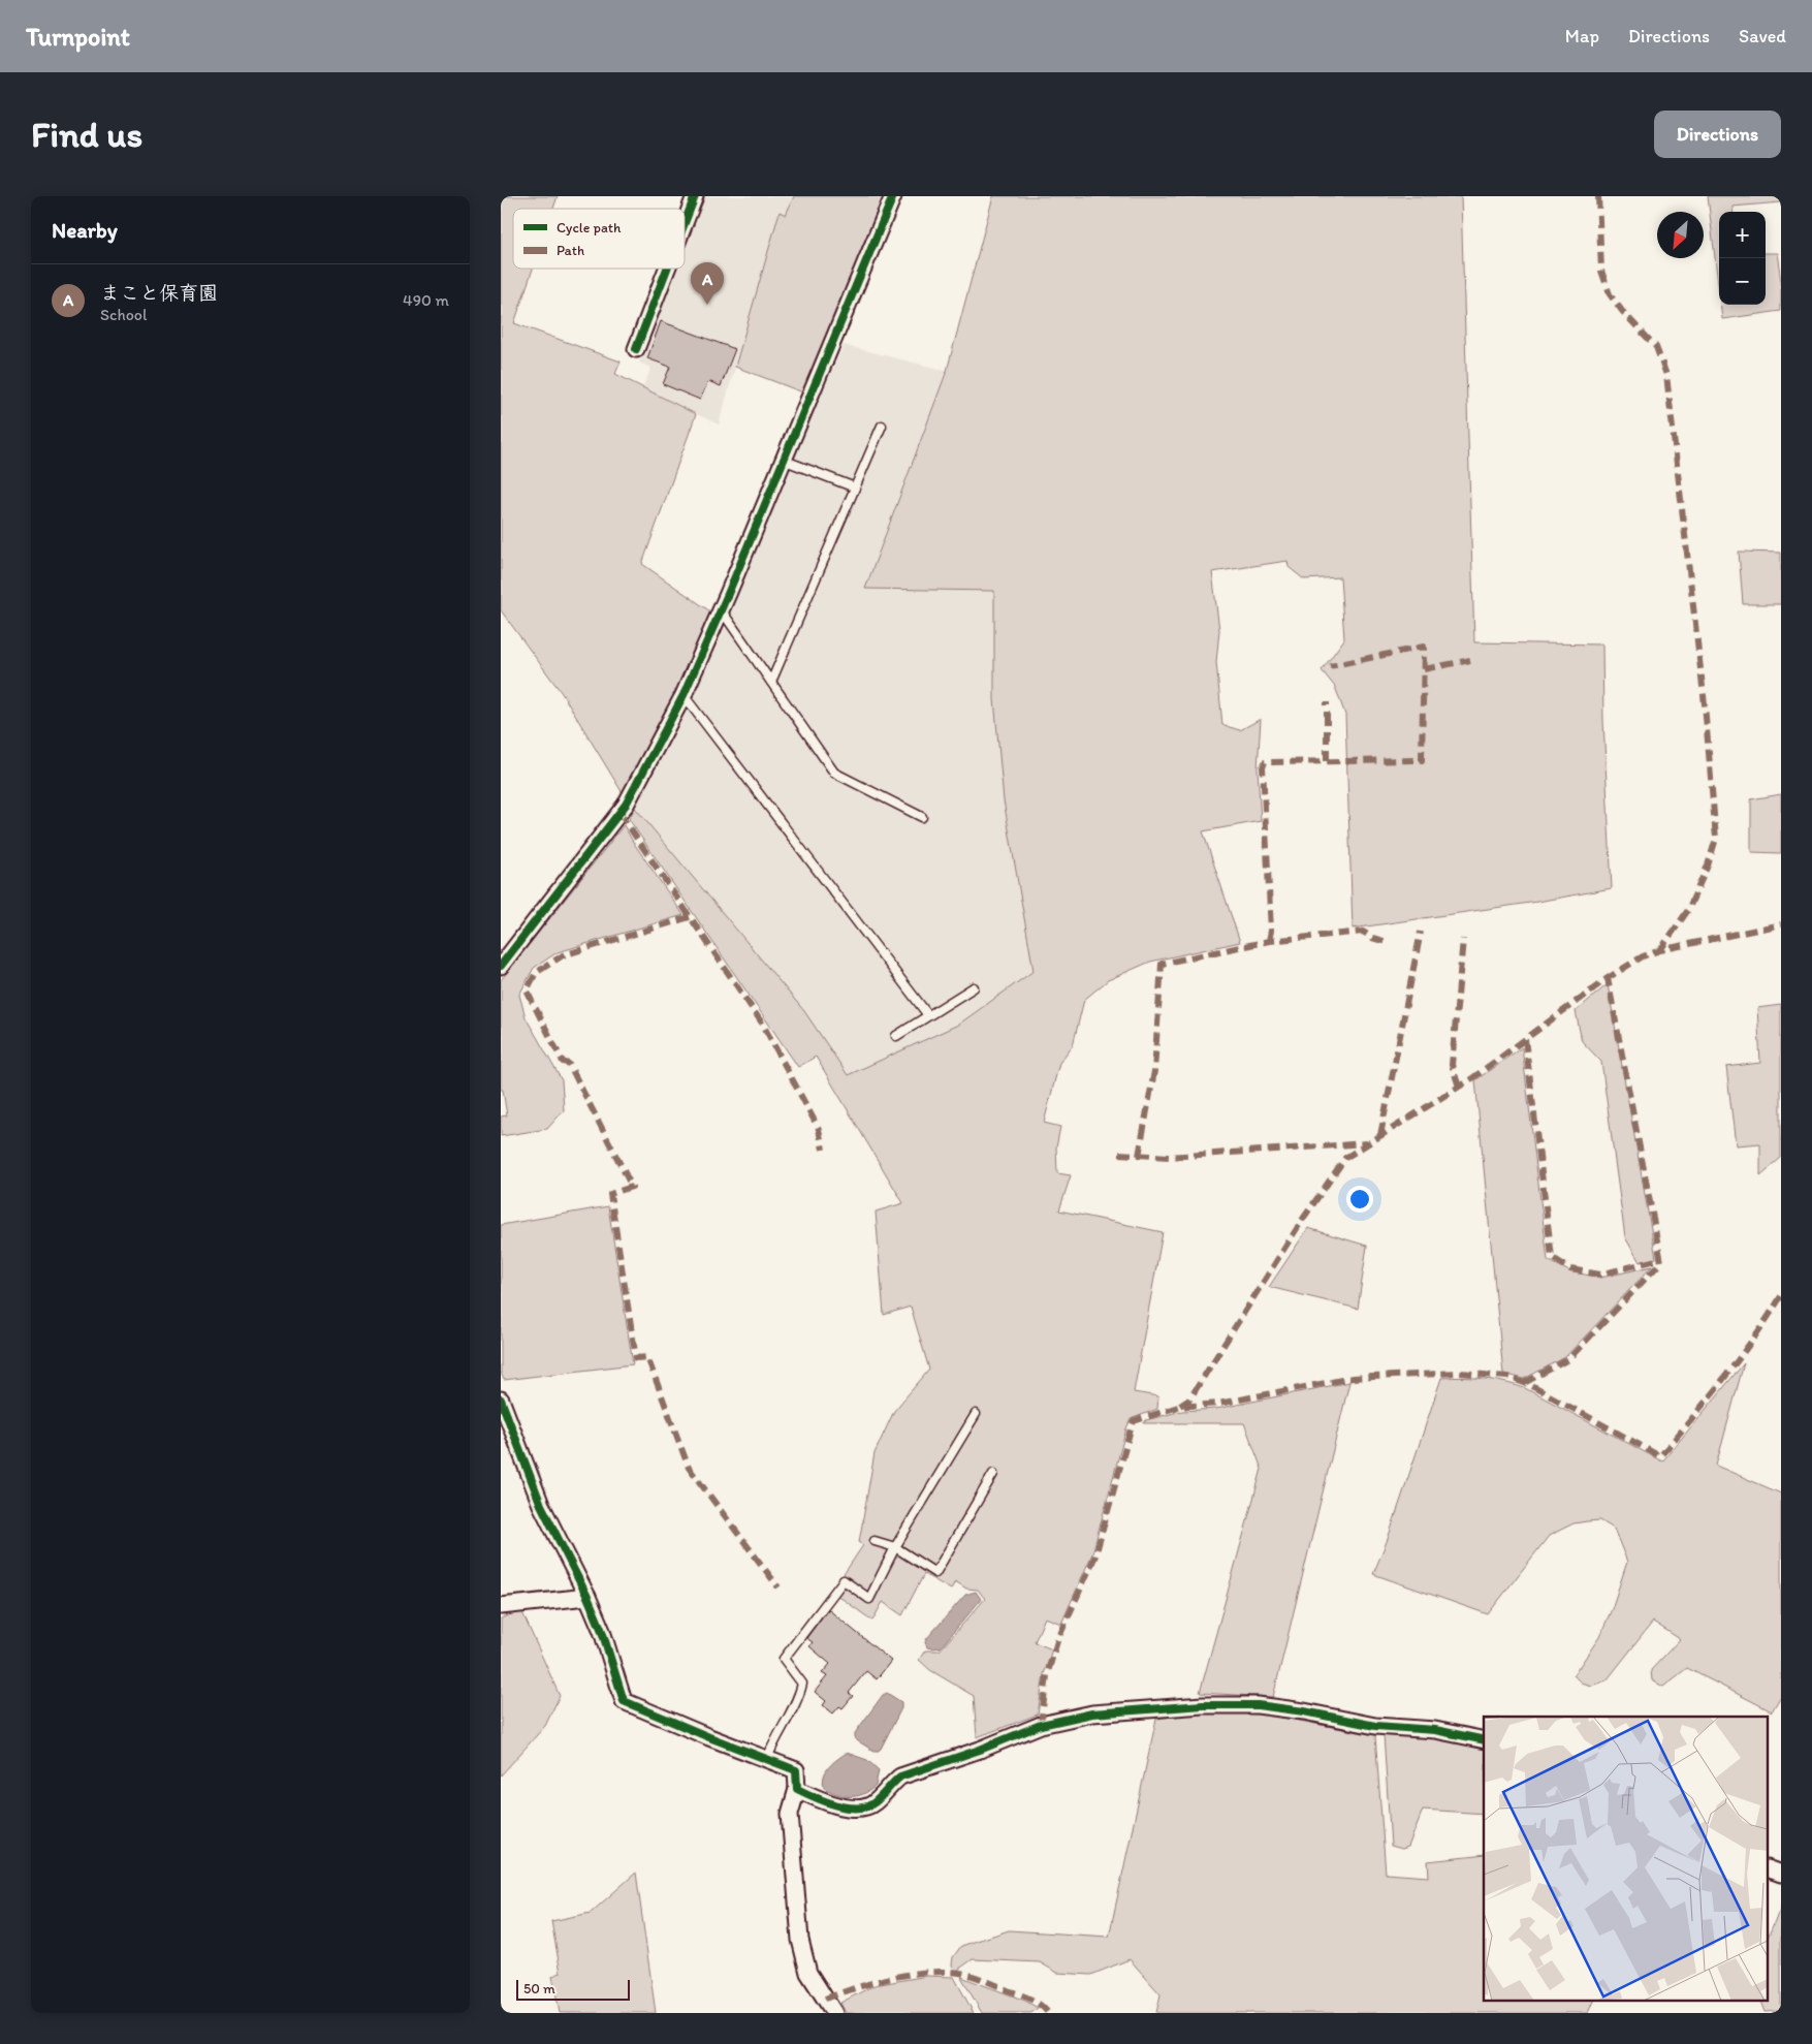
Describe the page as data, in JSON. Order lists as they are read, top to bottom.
{
  "legend": ["Cycle path", "Path"],
  "scale_bar": "50 m",
  "north": "bottom left",
  "page": {
    "header": "Turnpoint",
    "nav": ["Map", "Directions", "Saved"],
    "buttons": "Directions",
    "title": "Find us",
    "heading": "Nearby",
    "map_buttons": ["+", "−"],
    "pins": "A",
    "list": [
      {
        "mark": "A",
        "name": "まこと保育園",
        "note": "School",
        "value": "490 m"
      }
    ],
    "scale": "50 m"
  }
}
